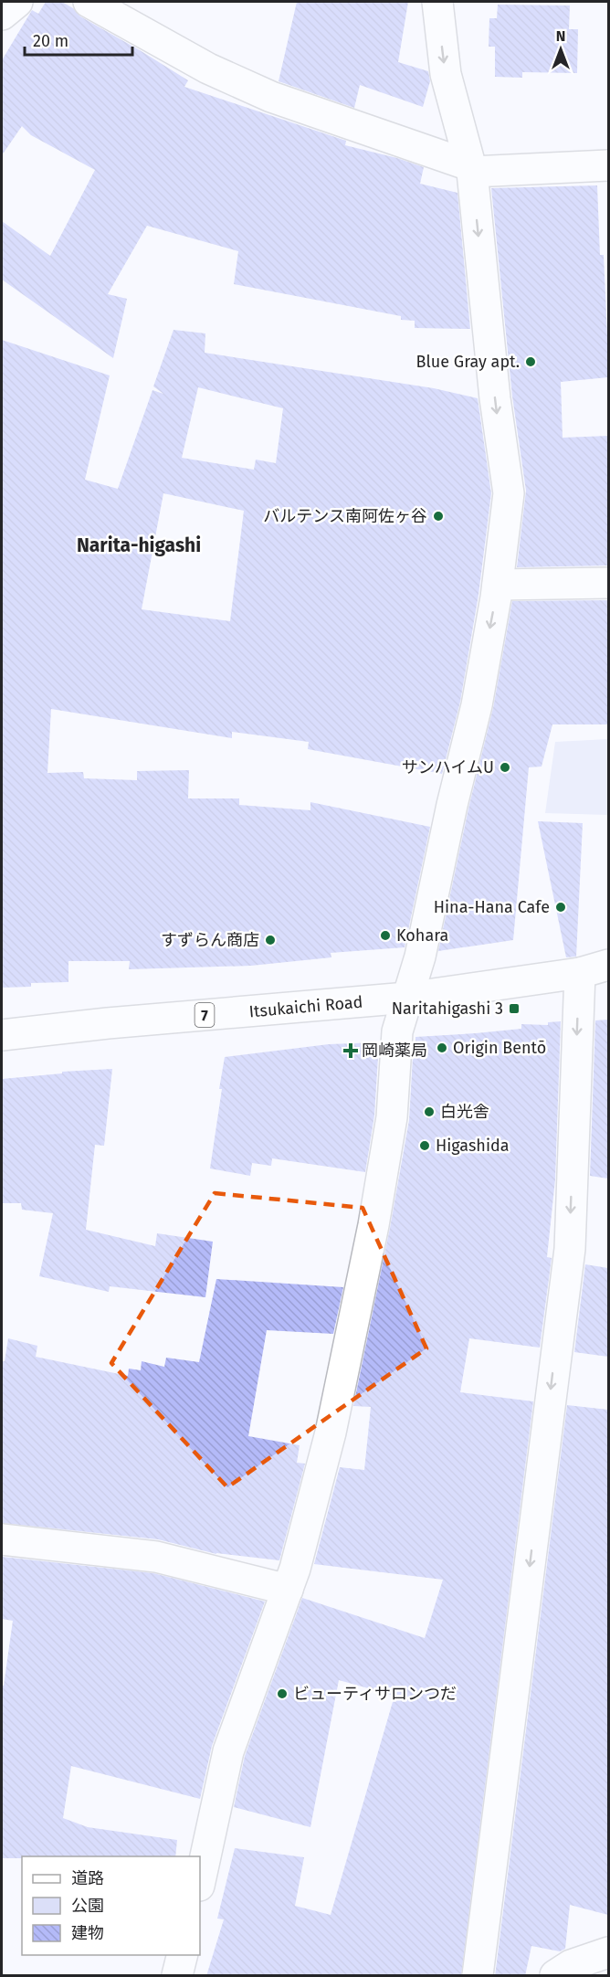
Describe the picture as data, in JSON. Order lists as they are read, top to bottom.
{
  "streets": {
    "street": ["Itsukaichi Road", "7"]
  },
  "districts": ["Narita-higashi"],
  "places": {
    "other": [
      "Blue Gray apt.",
      "バルテンス南阿佐ヶ谷",
      "サンハイムU",
      "Hina-Hana Cafe",
      "Kohara",
      "すずらん商店",
      "Origin Bentō",
      "白光舎",
      "Higashida",
      "ビューティサロンつだ"
    ],
    "transit": ["Naritahigashi 3"],
    "health": ["岡崎薬局"]
  },
  "legend": ["道路", "公園", "建物"],
  "scale_bar": "20 m",
  "north": "top"
}
